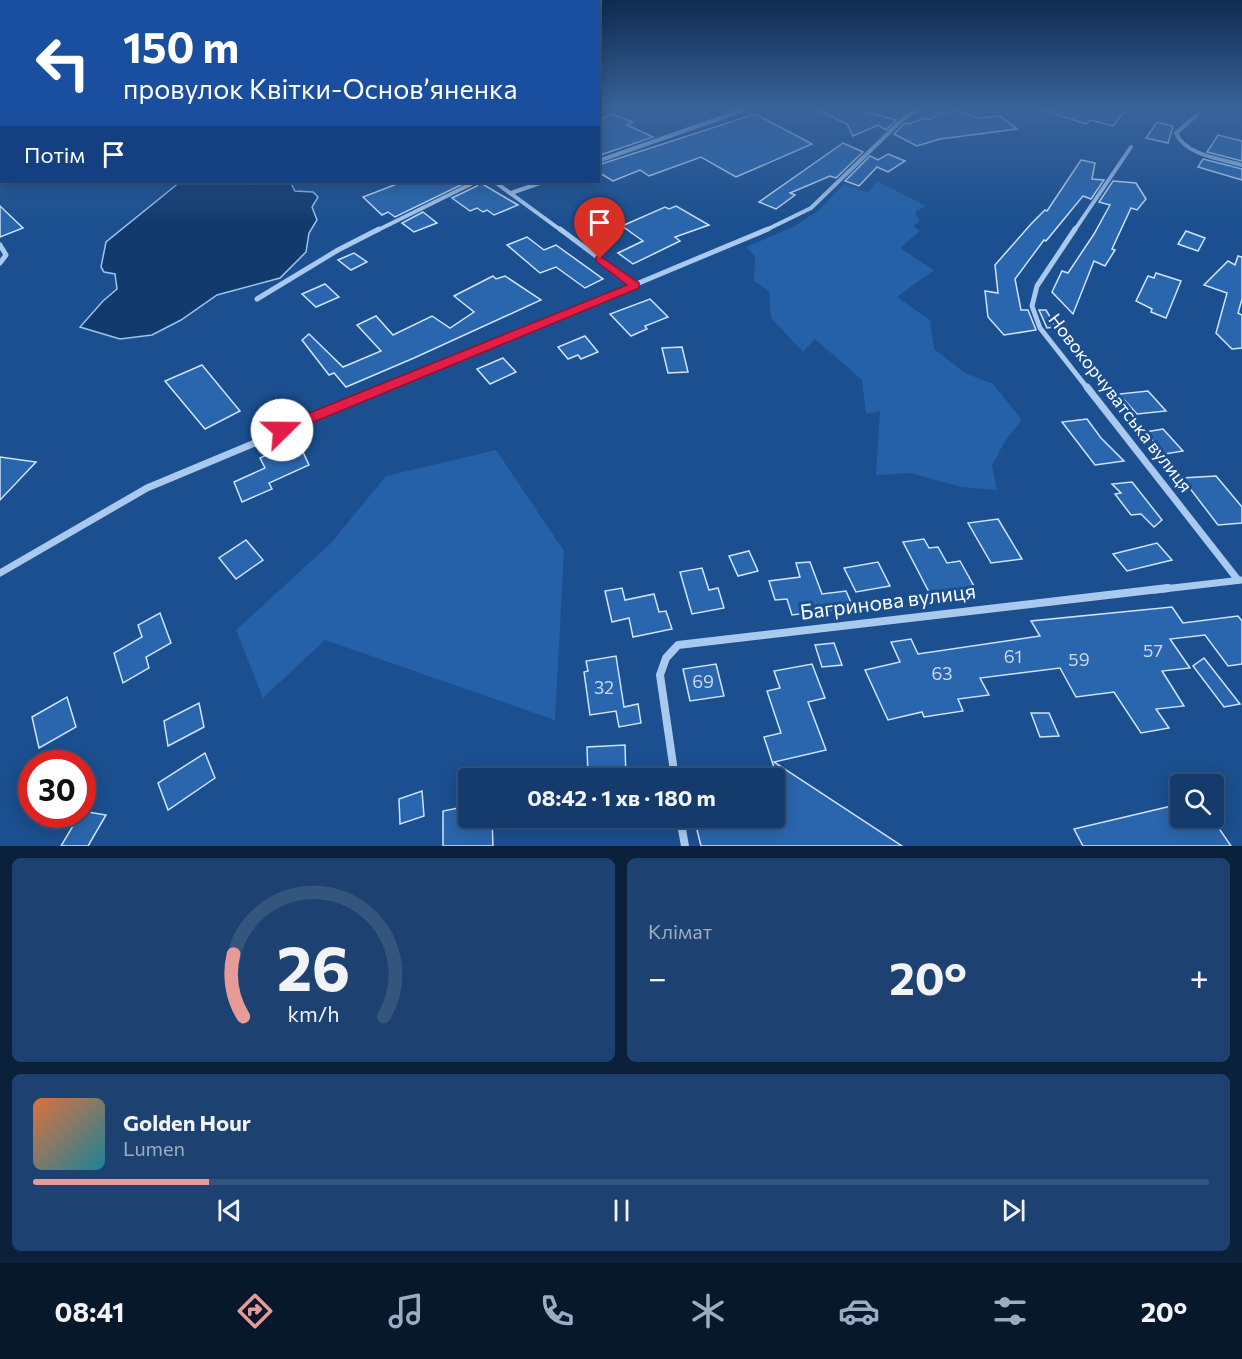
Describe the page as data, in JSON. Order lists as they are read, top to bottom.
{
  "streets": {
    "street": ["Новокорчуватська вулиця", "Багринова вулиця"]
  },
  "crossings": [
    ["Новокорчуватська вулиця", "Багринова вулиця"]
  ],
  "house_numbers": [
    "57",
    "61",
    "59",
    "63",
    "69",
    "32"
  ],
  "page": {
    "turn": ["150 m", "провулок Квітки-Основʼяненка"],
    "then": "Потім",
    "limit": "30",
    "trip": "08:42 · 1 хв · 180 m",
    "tile": "Клімат",
    "heat": ["−", "20°", "+"],
    "song": ["Golden Hour", "Lumen"],
    "tabs": ["08:41", "20°"],
    "gauge": ["26", "km/h"]
  }
}
